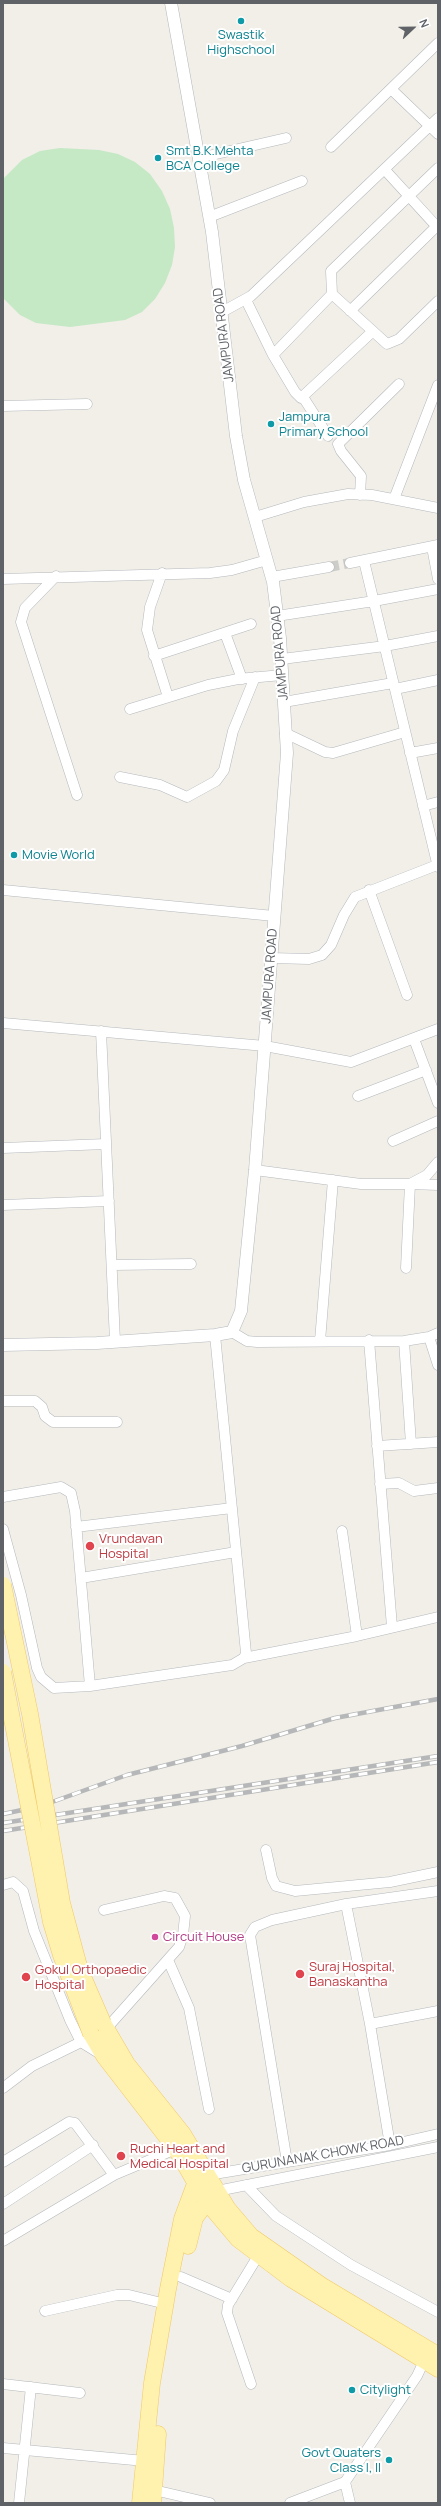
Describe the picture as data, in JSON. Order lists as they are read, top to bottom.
{
  "streets": {
    "street": ["JAMPURA ROAD", "GURUNANAK CHOWK ROAD"]
  },
  "places": [
    "Swastik Highschool",
    "Smt B.K.Mehta BCA College",
    "Jampura Primary School",
    "Movie World",
    "Vrundavan Hospital",
    "Circuit House",
    "Suraj Hospital, Banaskantha",
    "Gokul Orthopaedic Hospital",
    "Ruchi Heart and Medical Hospital",
    "Citylight",
    "Govt Quaters Class I, II"
  ],
  "north": "right"
}
